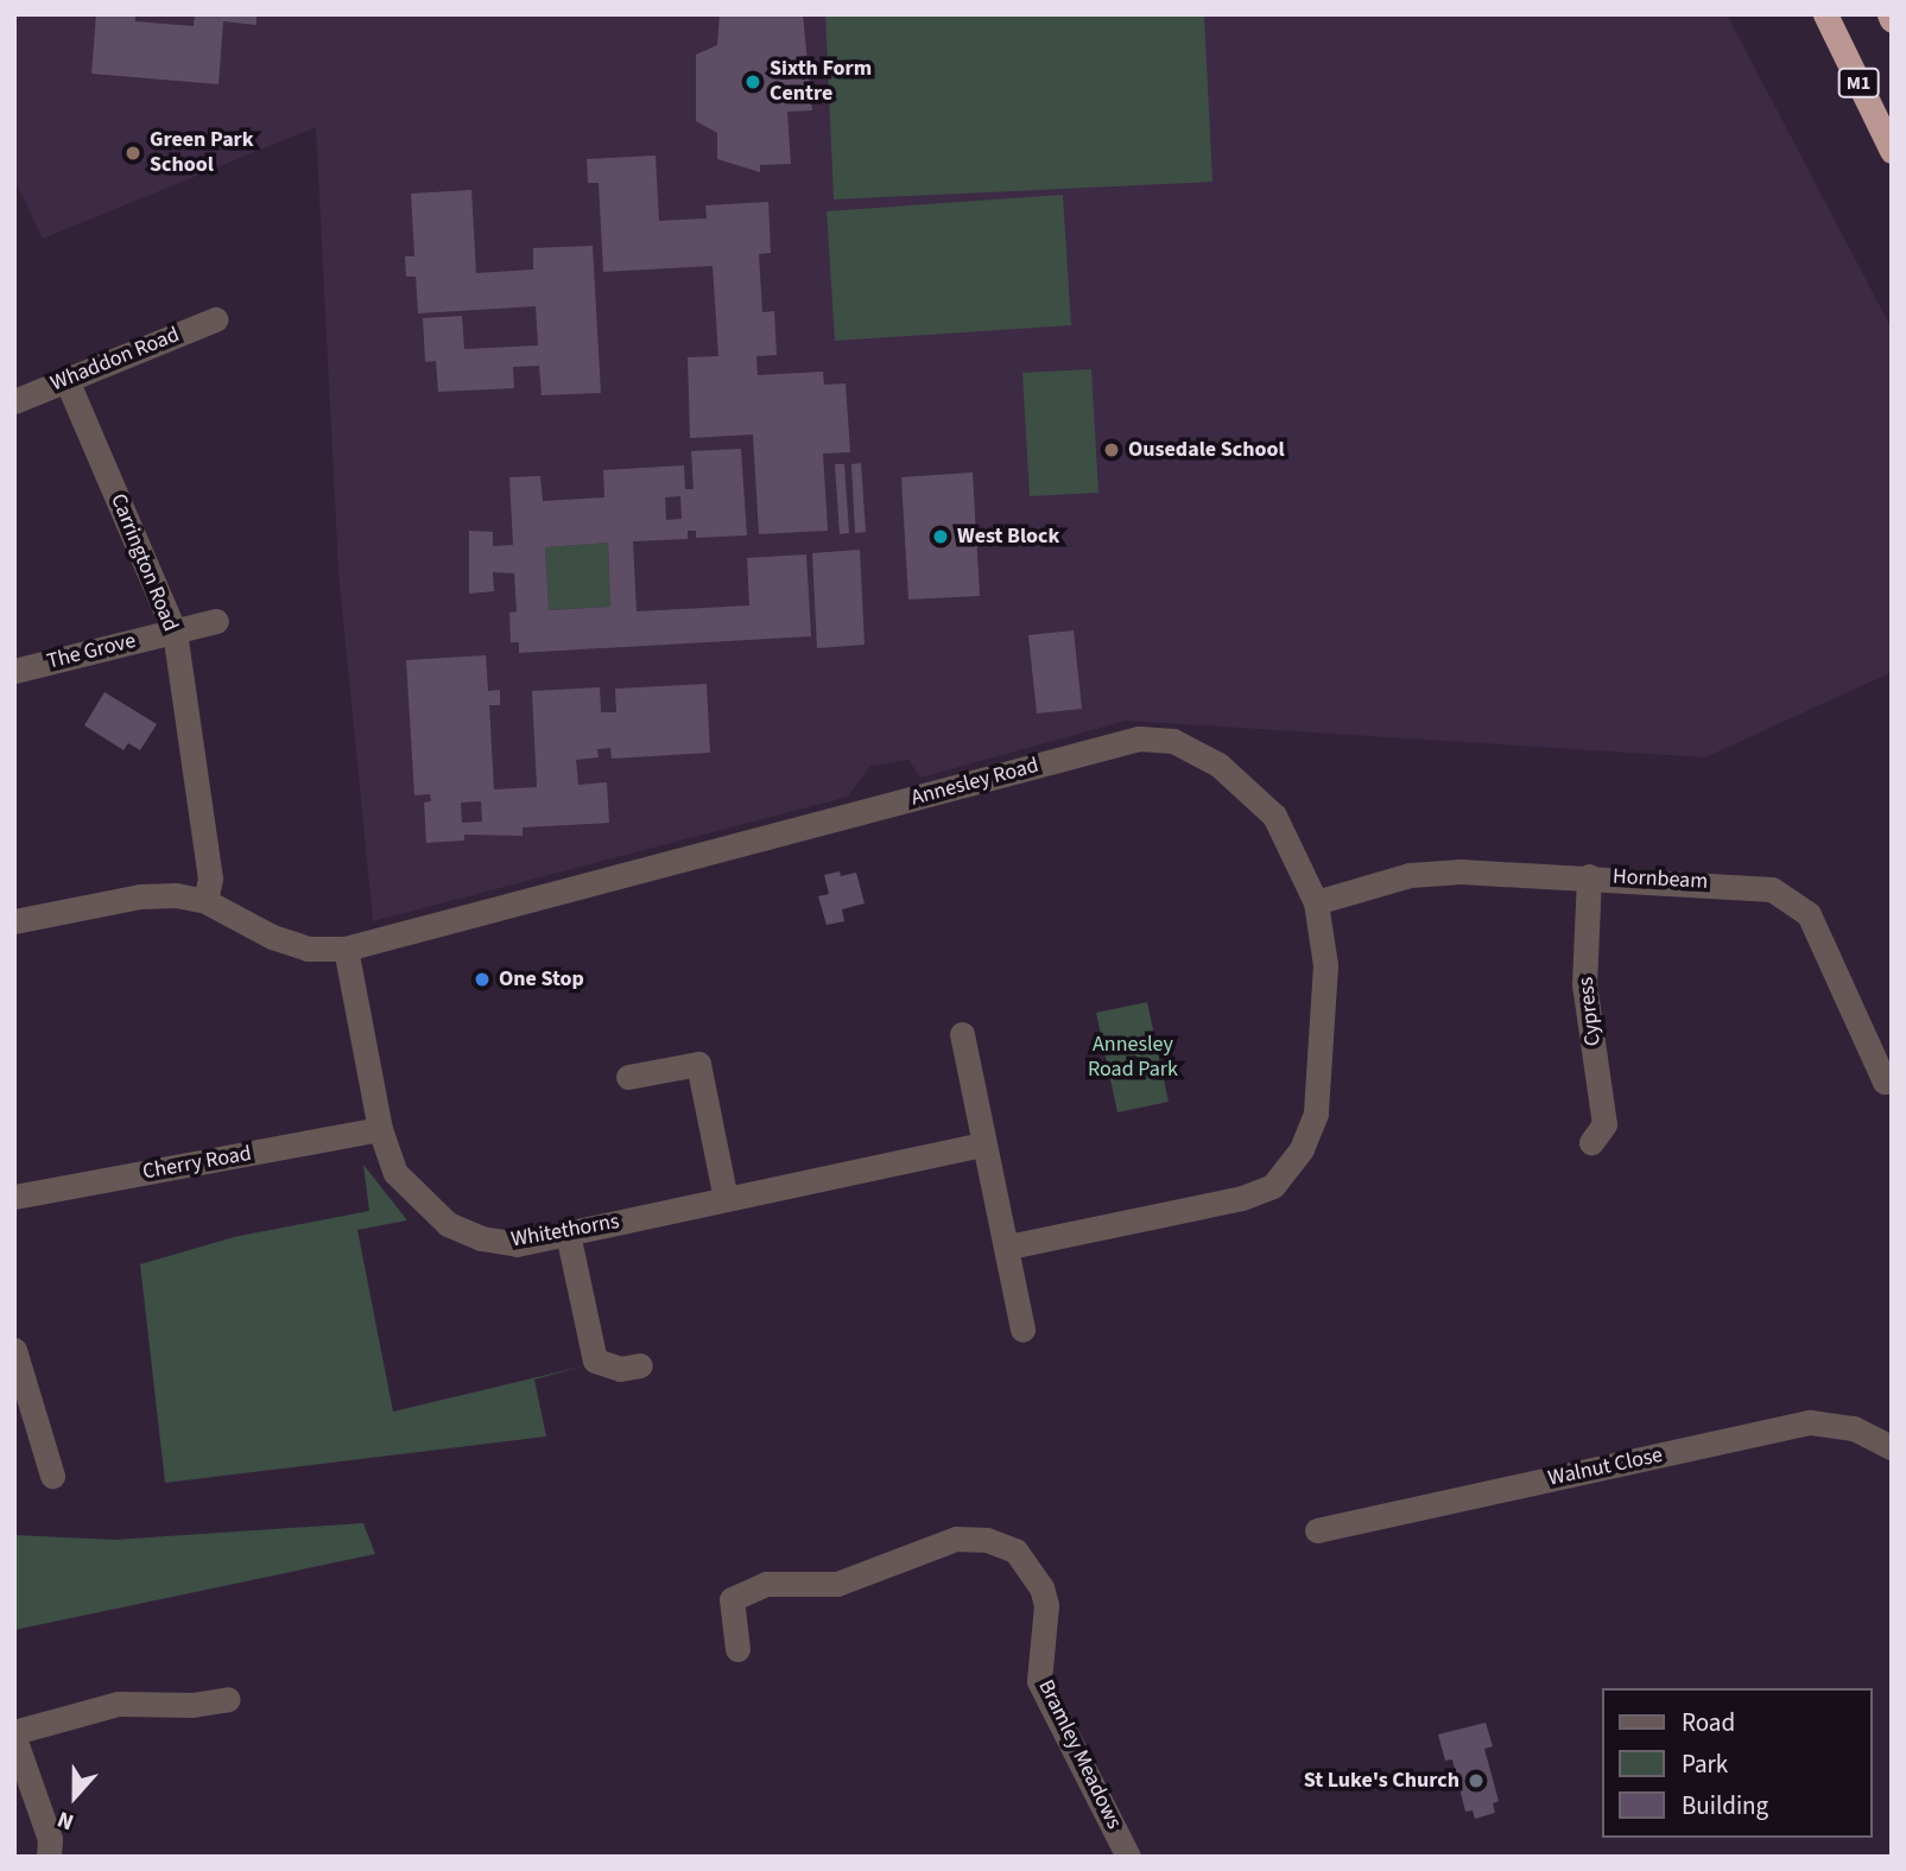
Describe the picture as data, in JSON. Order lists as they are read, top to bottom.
{
  "streets": {
    "highway": ["M1"],
    "street": [
      "Whaddon Road",
      "Carrington Road",
      "The Grove",
      "Annesley Road",
      "Hornbeam",
      "Cypress",
      "Cherry Road",
      "Whitethorns",
      "Walnut Close",
      "Bramley Meadows"
    ]
  },
  "crossings": [
    ["Whaddon Road", "Carrington Road"],
    ["Carrington Road", "The Grove"],
    ["Carrington Road", "Annesley Road"],
    ["Annesley Road", "Hornbeam"],
    ["Annesley Road", "Whitethorns"],
    ["Hornbeam", "Cypress"],
    ["Cherry Road", "Whitethorns"]
  ],
  "parks": ["Annesley Road Park"],
  "places": [
    "Sixth Form Centre",
    "Green Park School",
    "Ousedale School",
    "West Block",
    "One Stop",
    "St Luke's Church"
  ],
  "legend": ["Road", "Park", "Building"],
  "north": "bottom"
}
